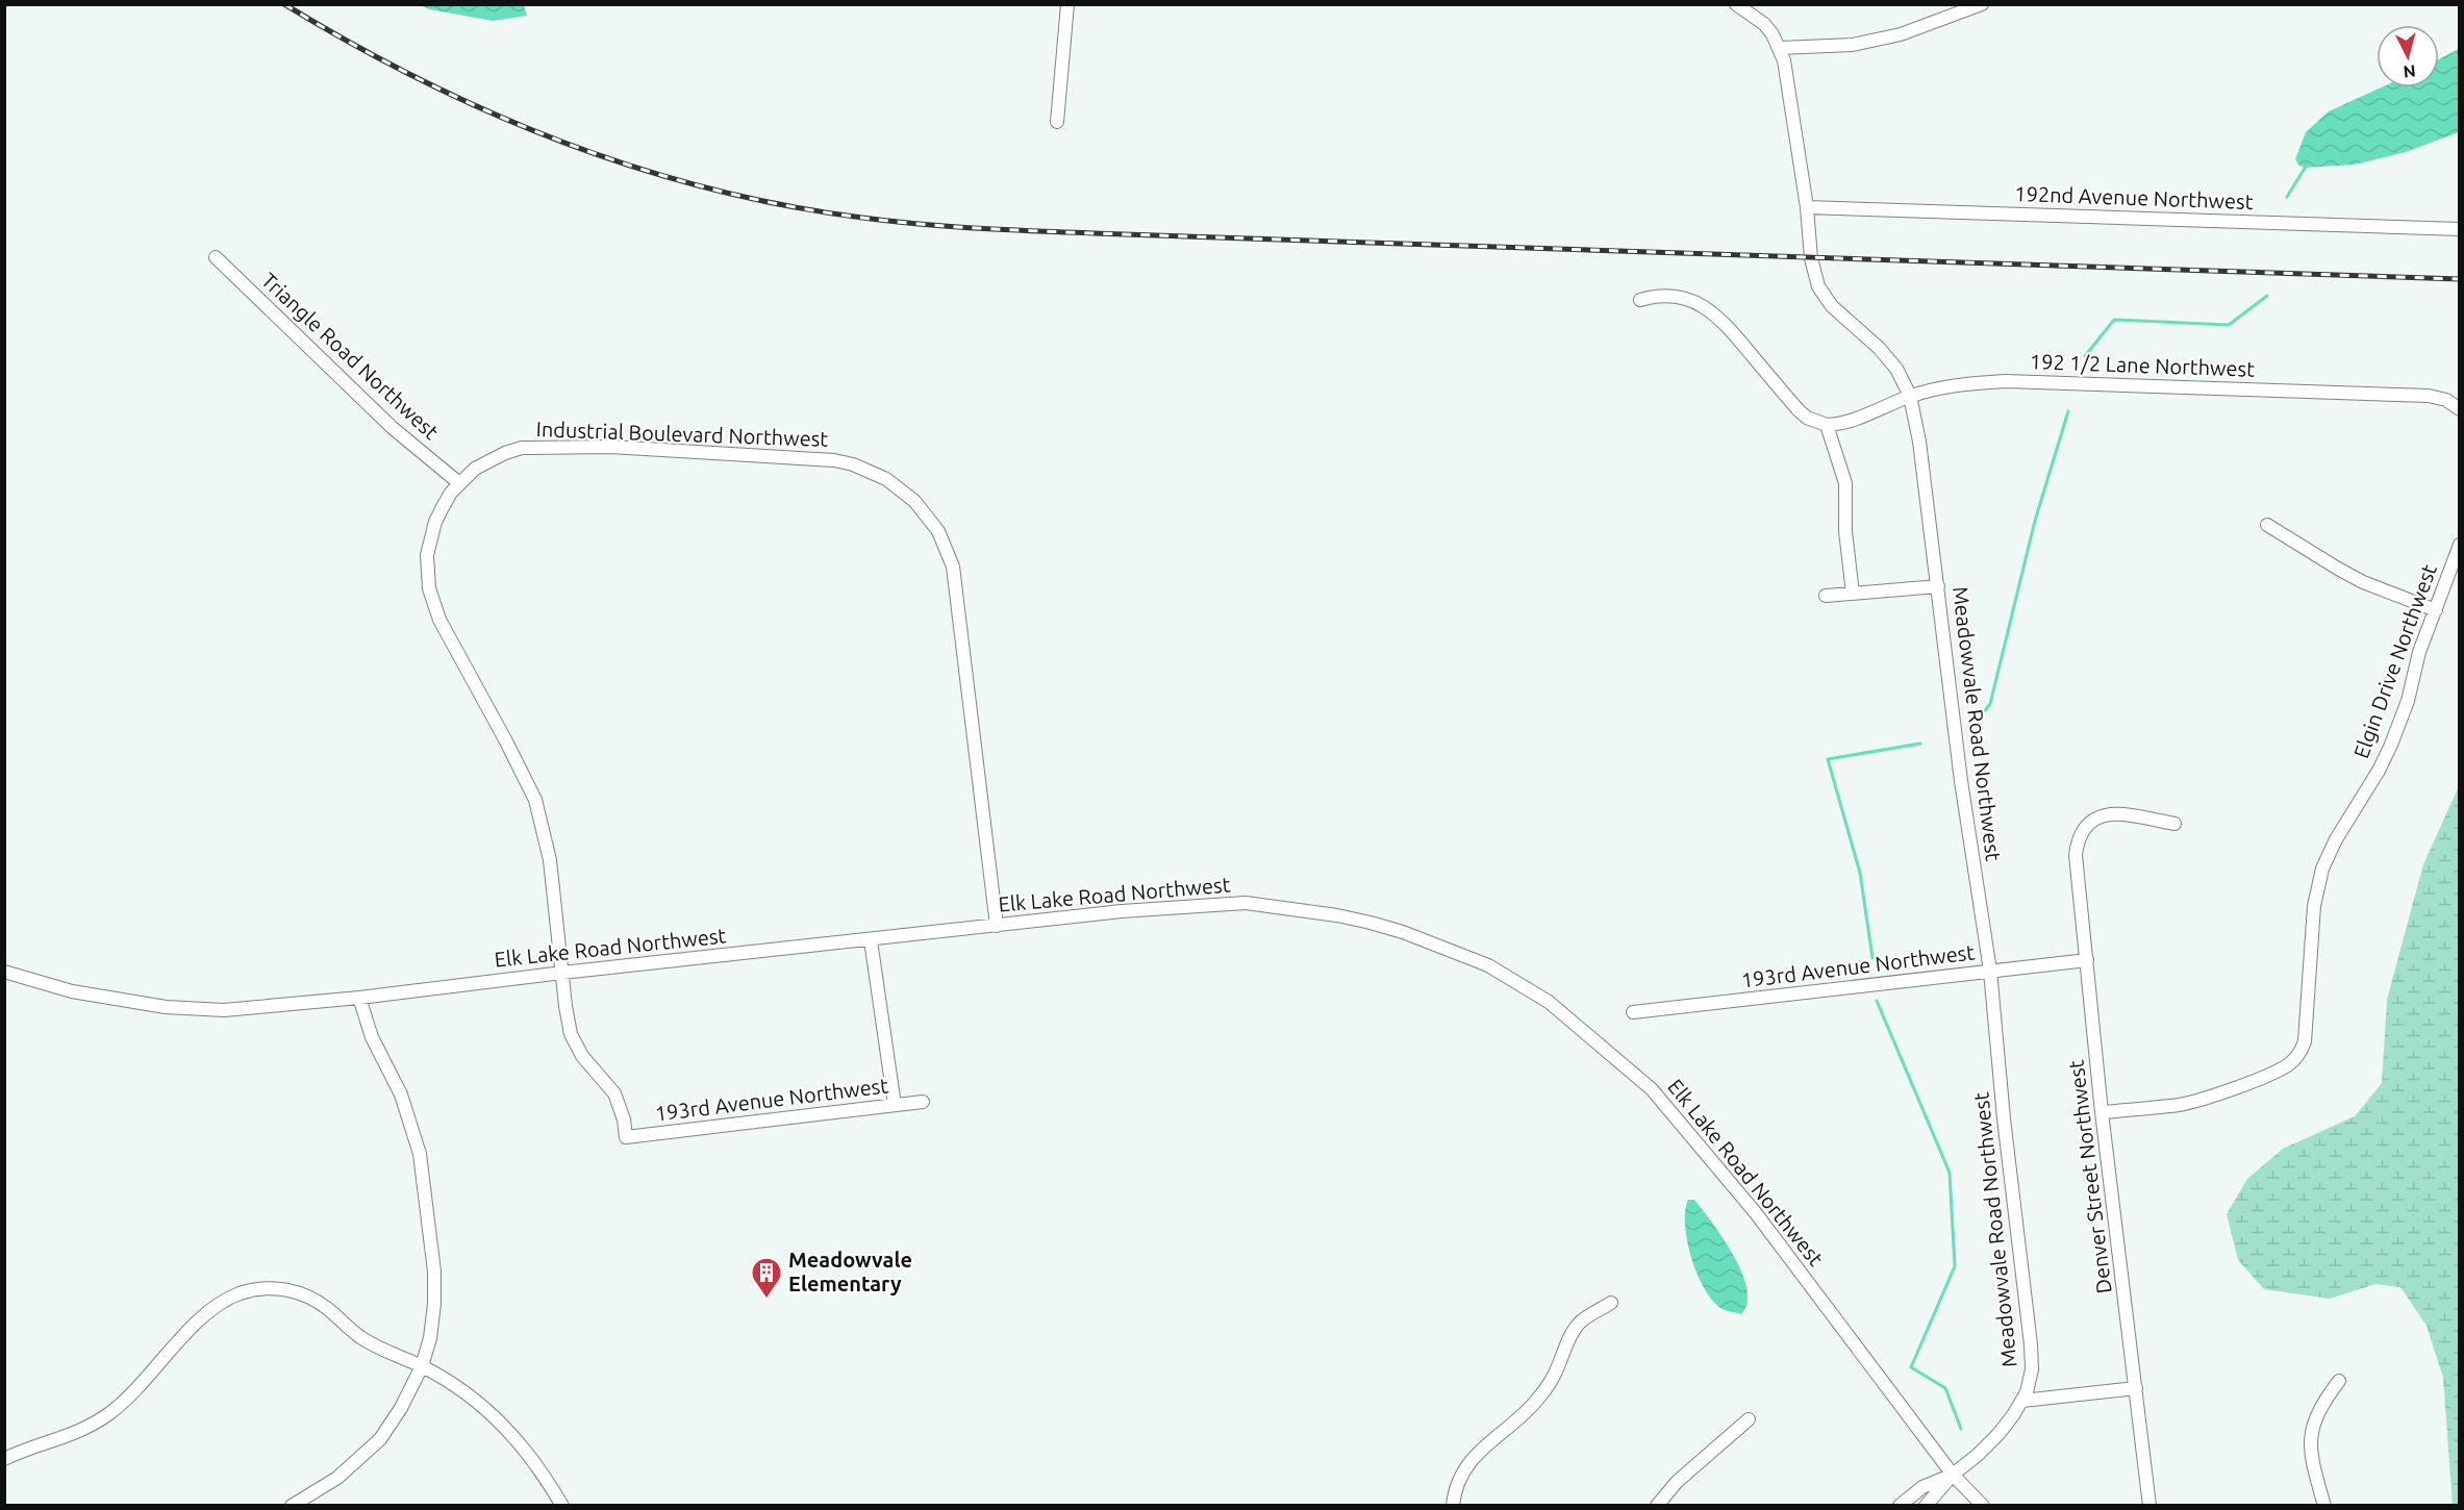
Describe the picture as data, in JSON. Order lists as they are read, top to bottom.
{
  "streets": {
    "street": [
      "192nd Avenue Northwest",
      "Triangle Road Northwest",
      "192 1/2 Lane Northwest",
      "Industrial Boulevard Northwest",
      "Elgin Drive Northwest",
      "Meadowvale Road Northwest",
      "Elk Lake Road Northwest",
      "193rd Avenue Northwest",
      "Denver Street Northwest"
    ]
  },
  "crossings": [
    ["192nd Avenue Northwest", "Meadowvale Road Northwest"],
    ["Triangle Road Northwest", "Industrial Boulevard Northwest"],
    ["192 1/2 Lane Northwest", "Meadowvale Road Northwest"],
    ["Industrial Boulevard Northwest", "Elk Lake Road Northwest"],
    ["Industrial Boulevard Northwest", "193rd Avenue Northwest"],
    ["Elgin Drive Northwest", "Denver Street Northwest"],
    ["Meadowvale Road Northwest", "Elk Lake Road Northwest"],
    ["Meadowvale Road Northwest", "193rd Avenue Northwest"],
    ["193rd Avenue Northwest", "Denver Street Northwest"]
  ],
  "places": {
    "building": ["Meadowvale Elementary"]
  },
  "north": "bottom"
}
